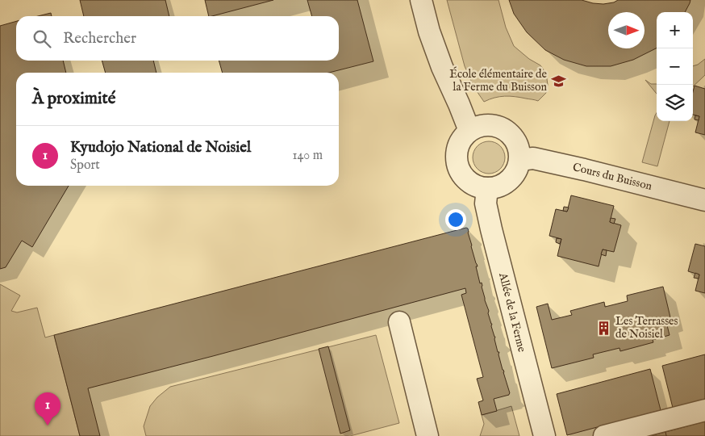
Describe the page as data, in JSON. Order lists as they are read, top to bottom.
{
  "streets": {
    "street": ["Cours du Buisson", "Allée de la Ferme"]
  },
  "crossings": [
    ["Cours du Buisson", "Allée de la Ferme"]
  ],
  "places": {
    "school or university": ["École élémentaire de la Ferme du Buisson"],
    "building": ["Les Terrasses de Noisiel"]
  },
  "north": "right",
  "page": {
    "map_buttons": ["+", "−"],
    "search": "Rechercher",
    "heading": "À proximité",
    "list": [
      {
        "mark": "1",
        "name": "Kyudojo National de Noisiel",
        "note": "Sport",
        "value": "140 m"
      }
    ],
    "pins": "1"
  }
}
